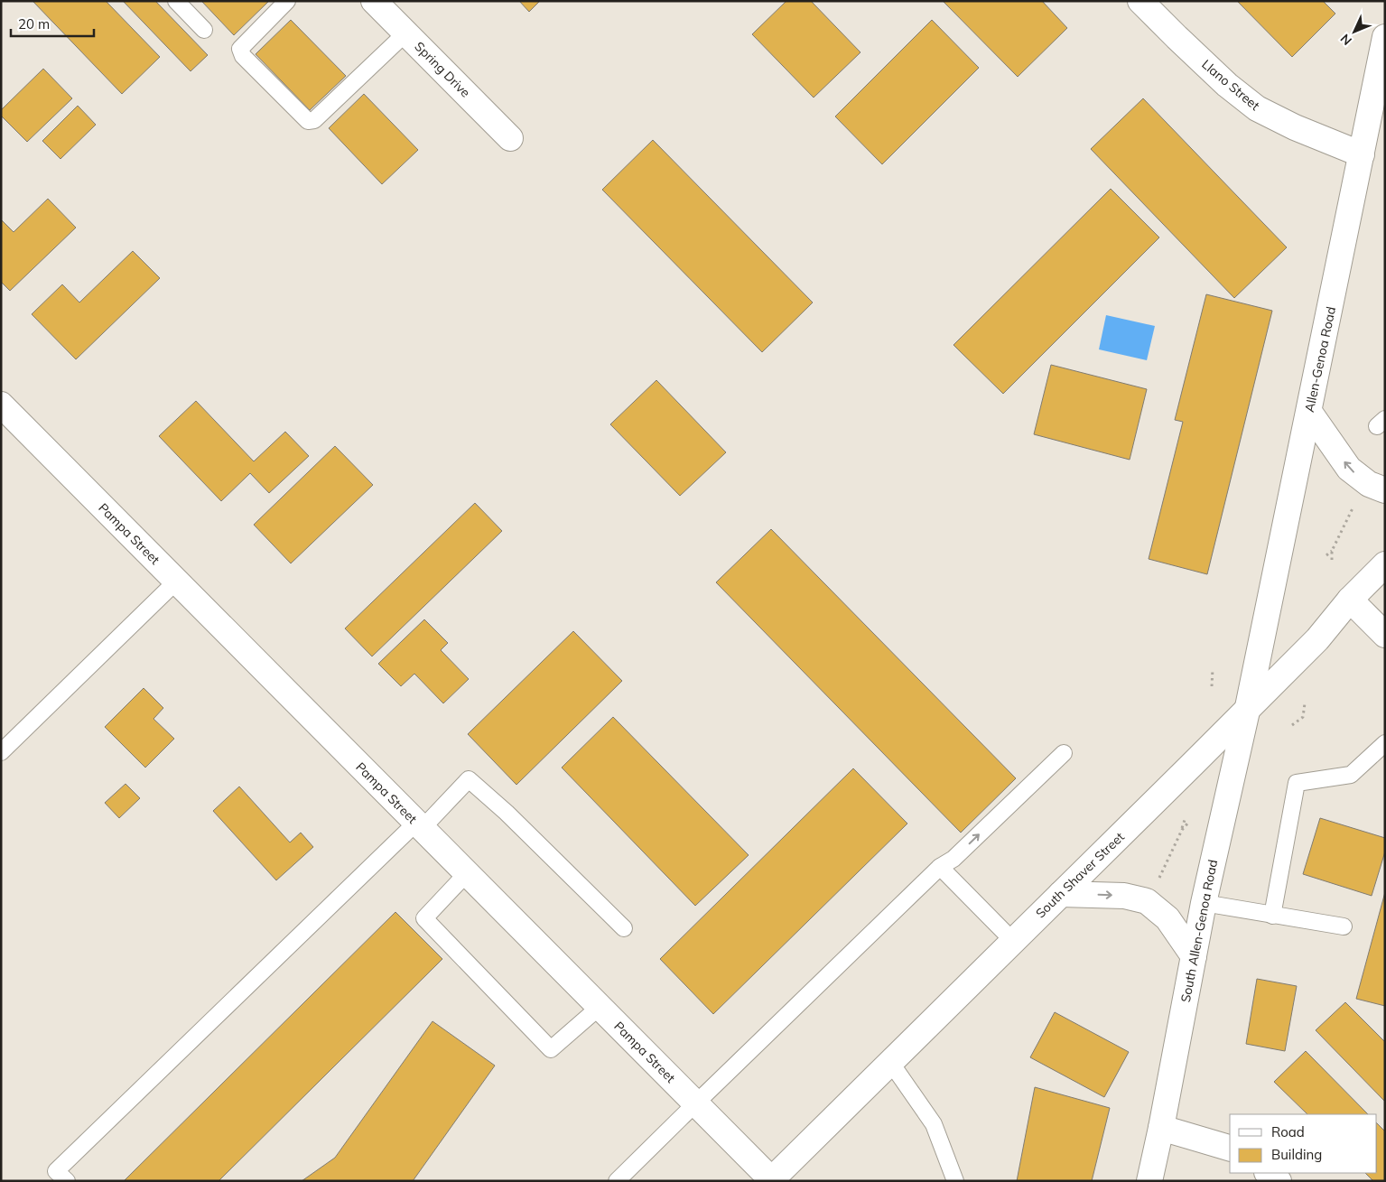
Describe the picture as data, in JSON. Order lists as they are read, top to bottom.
{
  "streets": {
    "main road": [
      "Spring Drive",
      "Llano Street",
      "Allen-Genoa Road",
      "Pampa Street",
      "South Shaver Street",
      "South Allen-Genoa Road"
    ]
  },
  "crossings": [
    ["Llano Street", "Allen-Genoa Road"],
    ["Allen-Genoa Road", "South Allen-Genoa Road"],
    ["Pampa Street", "South Shaver Street"],
    ["South Shaver Street", "South Allen-Genoa Road"]
  ],
  "legend": ["Road", "Building"],
  "scale_bar": "20 m",
  "north": "bottom left"
}
